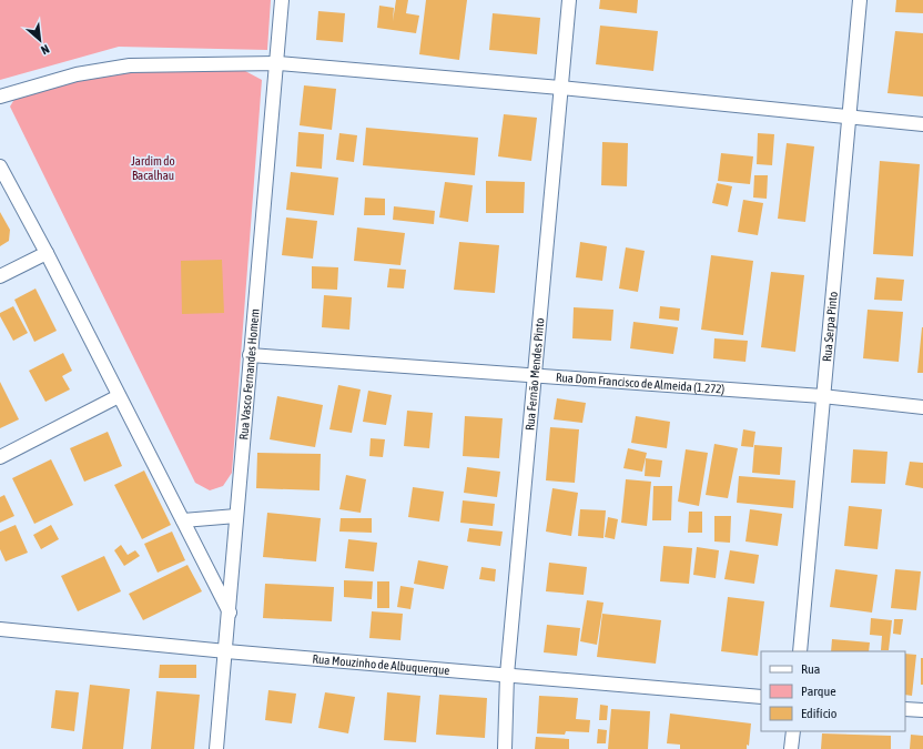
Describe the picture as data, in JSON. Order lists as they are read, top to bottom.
{
  "streets": {
    "street": [
      "Rua Serpa Pinto",
      "Rua Vasco Fernandes Homem",
      "Rua Fernão Mendes Pinto",
      "Rua Dom Francisco de Almeida (1.272)",
      "Rua Mouzinho de Albuquerque"
    ]
  },
  "crossings": [
    ["Rua Serpa Pinto", "Rua Dom Francisco de Almeida (1.272)"],
    ["Rua Vasco Fernandes Homem", "Rua Dom Francisco de Almeida (1.272)"],
    ["Rua Vasco Fernandes Homem", "Rua Mouzinho de Albuquerque"],
    ["Rua Fernão Mendes Pinto", "Rua Dom Francisco de Almeida (1.272)"],
    ["Rua Fernão Mendes Pinto", "Rua Mouzinho de Albuquerque"]
  ],
  "parks": ["Jardim do Bacalhau"],
  "legend": ["Rua", "Parque", "Edifício"],
  "north": "bottom right"
}
